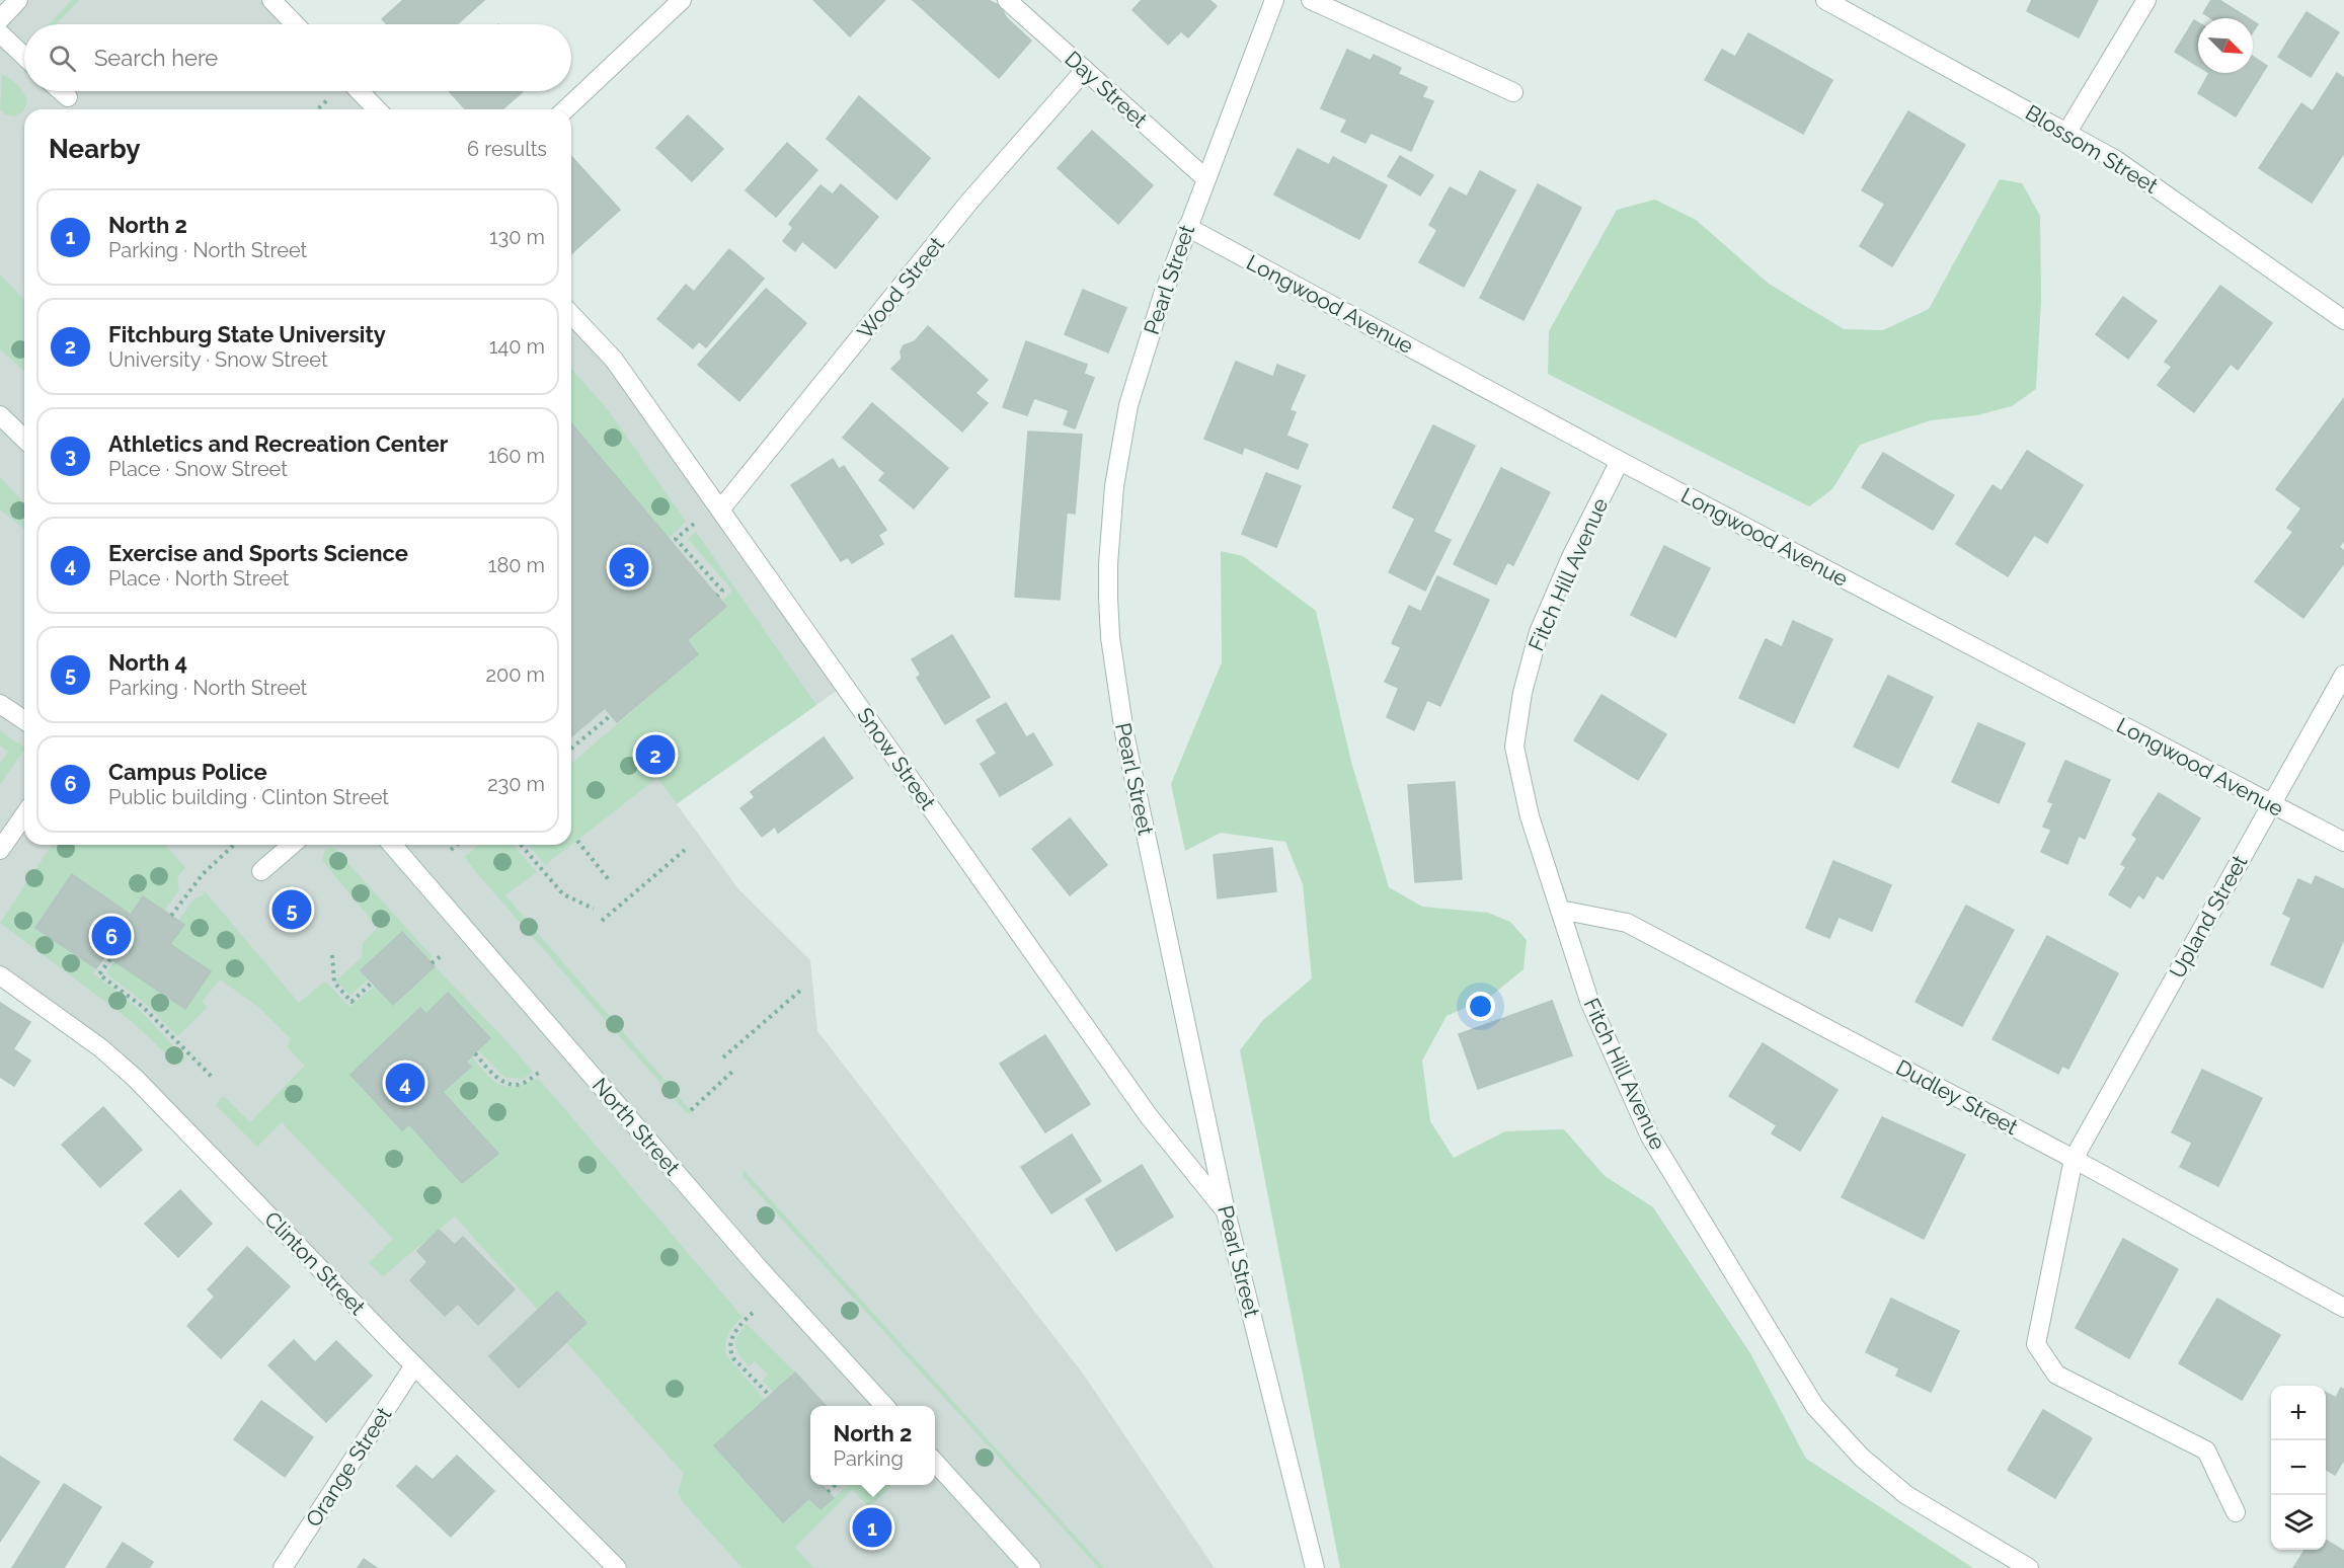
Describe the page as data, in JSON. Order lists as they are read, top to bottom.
{
  "streets": {
    "street": [
      "Day Street",
      "Blossom Street",
      "Pearl Street",
      "Wood Street",
      "Longwood Avenue",
      "Fitch Hill Avenue",
      "Snow Street",
      "Upland Street",
      "Dudley Street",
      "North Street",
      "Clinton Street",
      "Orange Street"
    ]
  },
  "crossings": [
    ["Day Street", "Pearl Street"],
    ["Day Street", "Wood Street"],
    ["Pearl Street", "Longwood Avenue"],
    ["Pearl Street", "Snow Street"],
    ["Wood Street", "Snow Street"],
    ["Longwood Avenue", "Fitch Hill Avenue"],
    ["Longwood Avenue", "Upland Street"],
    ["Fitch Hill Avenue", "Dudley Street"],
    ["Upland Street", "Dudley Street"],
    ["Clinton Street", "Orange Street"]
  ],
  "north": "bottom right",
  "page": {
    "search": "Search here",
    "heading": ["Nearby", "6 results"],
    "list": [
      {
        "mark": "1",
        "name": "North 2",
        "note": "Parking · North Street",
        "value": "130 m"
      },
      {
        "mark": "2",
        "name": "Fitchburg State University",
        "note": "University · Snow Street",
        "value": "140 m"
      },
      {
        "mark": "3",
        "name": "Athletics and Recreation Center",
        "note": "Place · Snow Street",
        "value": "160 m"
      },
      {
        "mark": "4",
        "name": "Exercise and Sports Science",
        "note": "Place · North Street",
        "value": "180 m"
      },
      {
        "mark": "5",
        "name": "North 4",
        "note": "Parking · North Street",
        "value": "200 m"
      },
      {
        "mark": "6",
        "name": "Campus Police",
        "note": "Public building · Clinton Street",
        "value": "230 m"
      }
    ],
    "pins": [
      "3",
      "2",
      "5",
      "6",
      "4",
      "1"
    ],
    "map_buttons": ["+", "−"],
    "popup": ["North 2", "Parking"]
  }
}
